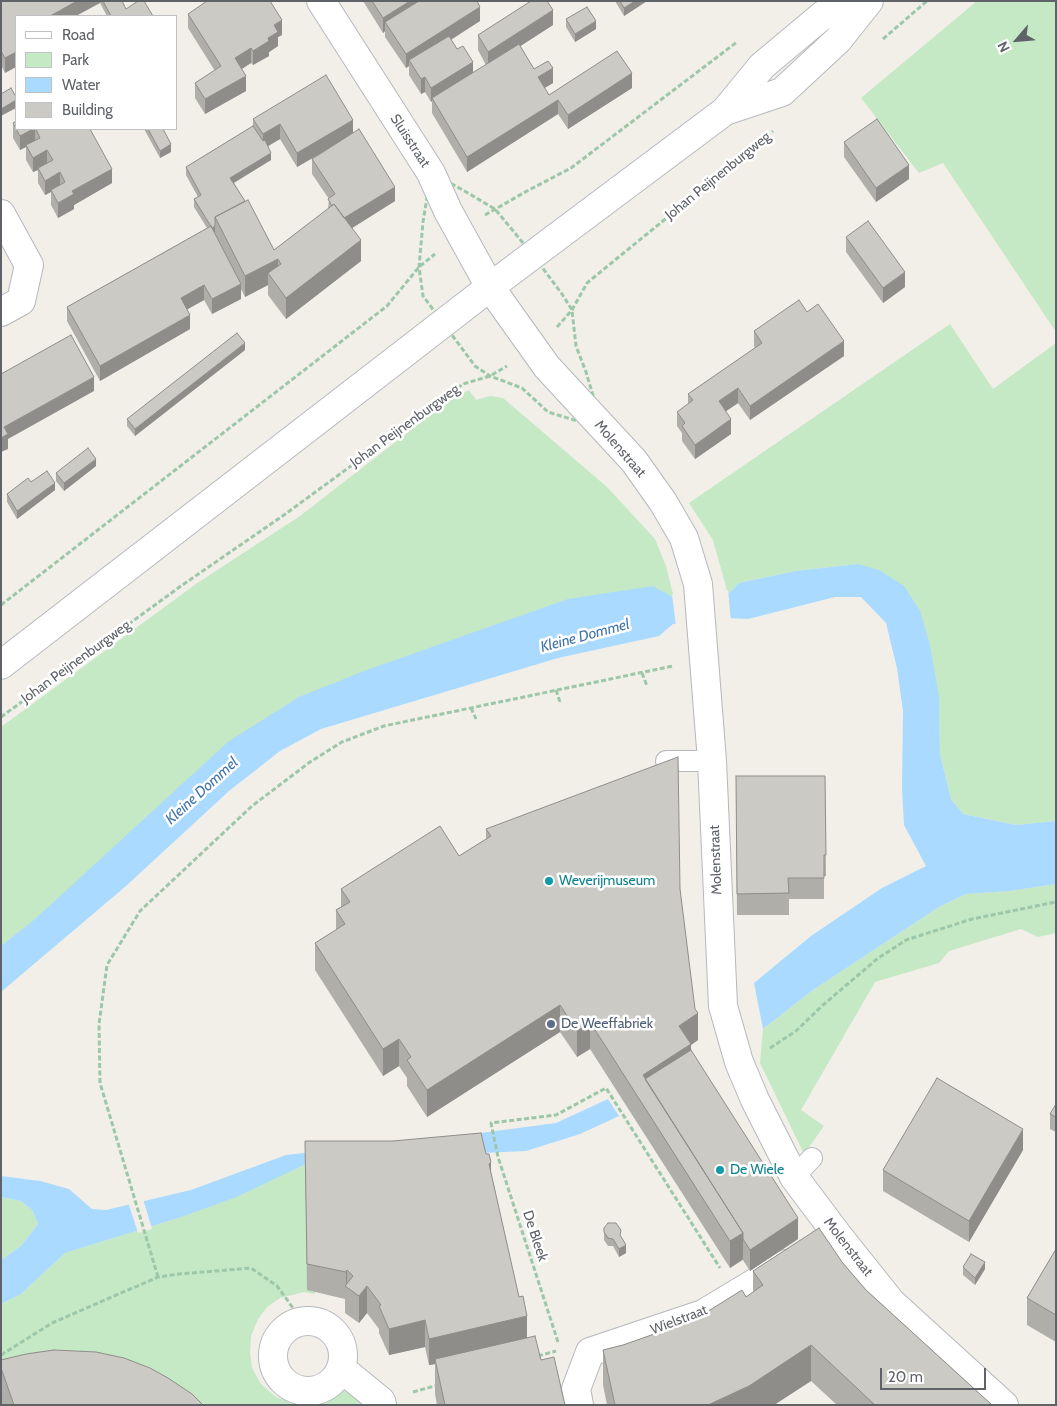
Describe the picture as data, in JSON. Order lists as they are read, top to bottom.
{
  "streets": {
    "street": ["Sluisstraat", "Molenstraat", "Wielstraat"],
    "path": ["Johan Peijnenburgweg", "De Bleek"]
  },
  "crossings": [
    ["Sluisstraat", "Molenstraat"],
    ["Johan Peijnenburgweg", "Molenstraat"],
    ["Molenstraat", "Wielstraat"],
    ["De Bleek", "Wielstraat"]
  ],
  "water": ["Kleine Dommel"],
  "places": ["Weverijmuseum", "De Weeffabriek", "De Wiele"],
  "legend": [
    "Road",
    "Park",
    "Water",
    "Building"
  ],
  "scale_bar": "20 m",
  "north": "bottom left"
}
